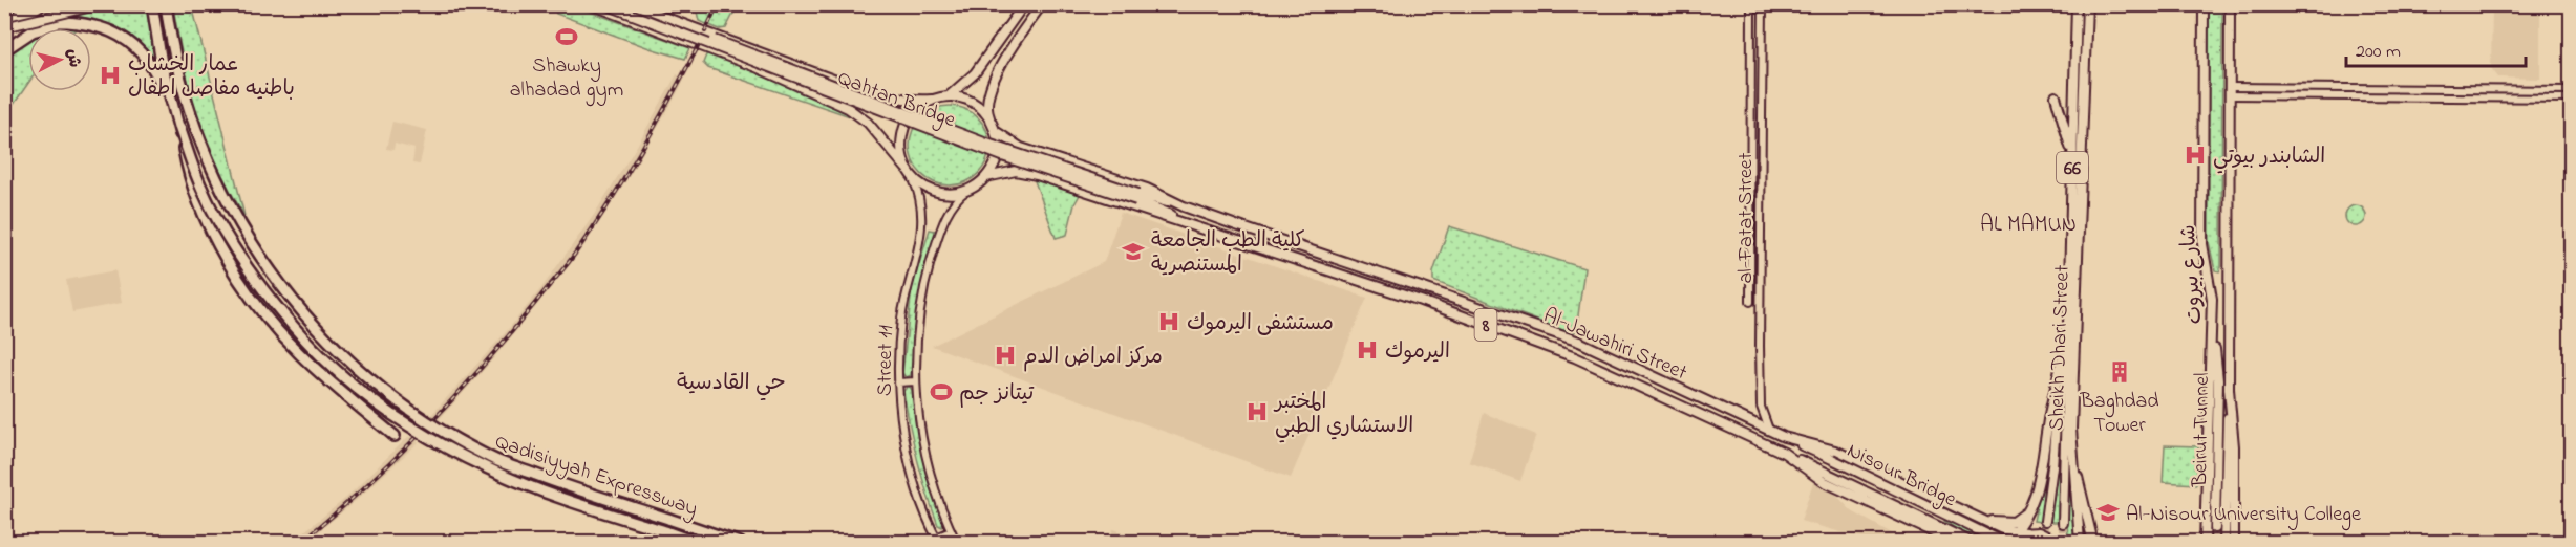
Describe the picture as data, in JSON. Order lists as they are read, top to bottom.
{
  "streets": {
    "highway": ["Qadisiyyah Expressway"],
    "main road": [
      "Qahtan Bridge",
      "66",
      "شارع بيروت",
      "8",
      "Al-Jawahiri Street",
      "Sheikh Dhari Street",
      "Beirut Tunnel",
      "Nisour Bridge"
    ],
    "street": ["al-Fatat Street", "Street 11"]
  },
  "crossings": [
    ["Qahtan Bridge", "8"],
    ["Qahtan Bridge", "Al-Jawahiri Street"],
    ["al-Fatat Street", "Al-Jawahiri Street"],
    ["شارع بيروت", "Beirut Tunnel"],
    ["8", "Al-Jawahiri Street"],
    ["Al-Jawahiri Street", "Sheikh Dhari Street"],
    ["Al-Jawahiri Street", "Nisour Bridge"],
    ["Sheikh Dhari Street", "Nisour Bridge"]
  ],
  "districts": ["AL MAMUN", "حي القادسية"],
  "places": {
    "sports": ["Shawky alhadad gym", "تيتانز جم"],
    "hospital": [
      "عمار الخشاب باطنيه مفاصل اطفال",
      "الشابندر بيوتي",
      "مستشفى اليرموك",
      "اليرموك",
      "مركز امراض الدم",
      "المختبر الاستشاري الطبي"
    ],
    "school or university": ["كلية الطب الجامعة المستنصرية", "Al-Nisour University College"],
    "building": ["Baghdad Tower"]
  },
  "scale_bar": "200 m",
  "north": "right"
}
